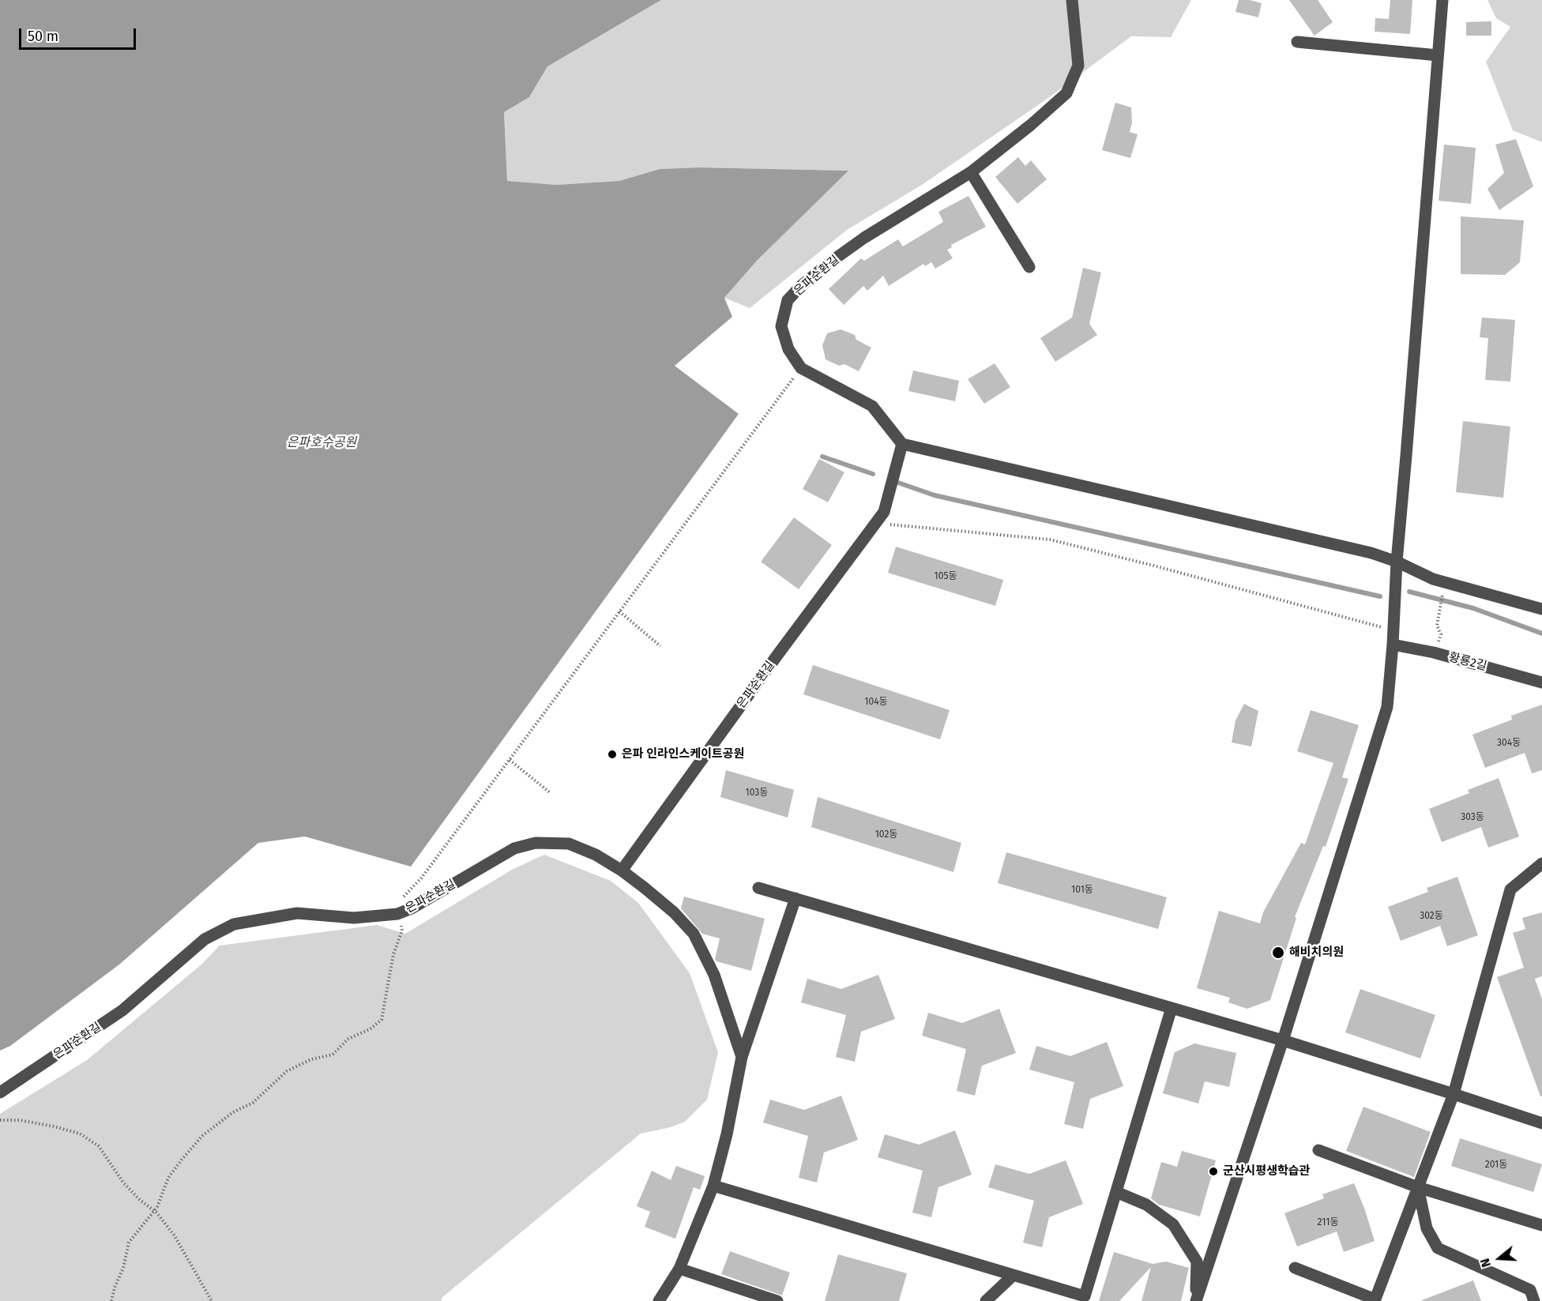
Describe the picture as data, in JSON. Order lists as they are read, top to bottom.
{
  "streets": {
    "street": ["은파순환길", "황룡2길"]
  },
  "water": ["은파호수공원"],
  "places": ["은파 인라인스케이트공원", "해비치의원", "군산시평생학습관"],
  "house_numbers": [
    "105동",
    "104동",
    "304동",
    "103동",
    "303동",
    "102동",
    "101동",
    "302동",
    "201동",
    "211동"
  ],
  "scale_bar": "50 m",
  "north": "left"
}
